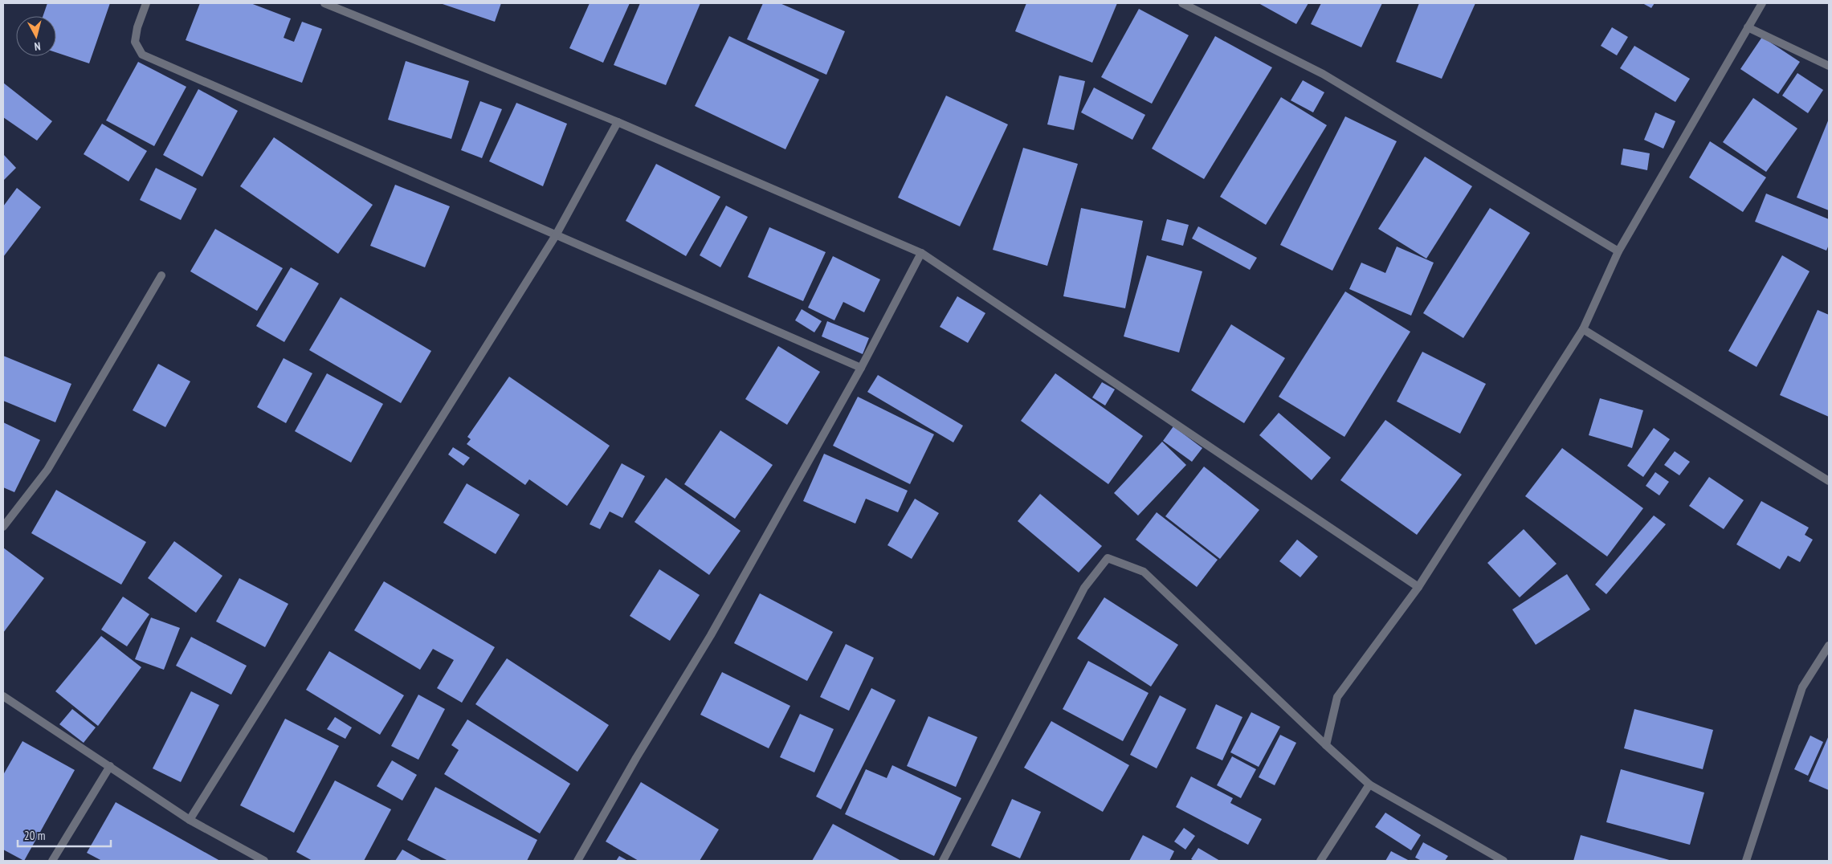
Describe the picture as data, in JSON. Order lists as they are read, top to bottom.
{
  "scale_bar": "20 m",
  "north": "bottom"
}
